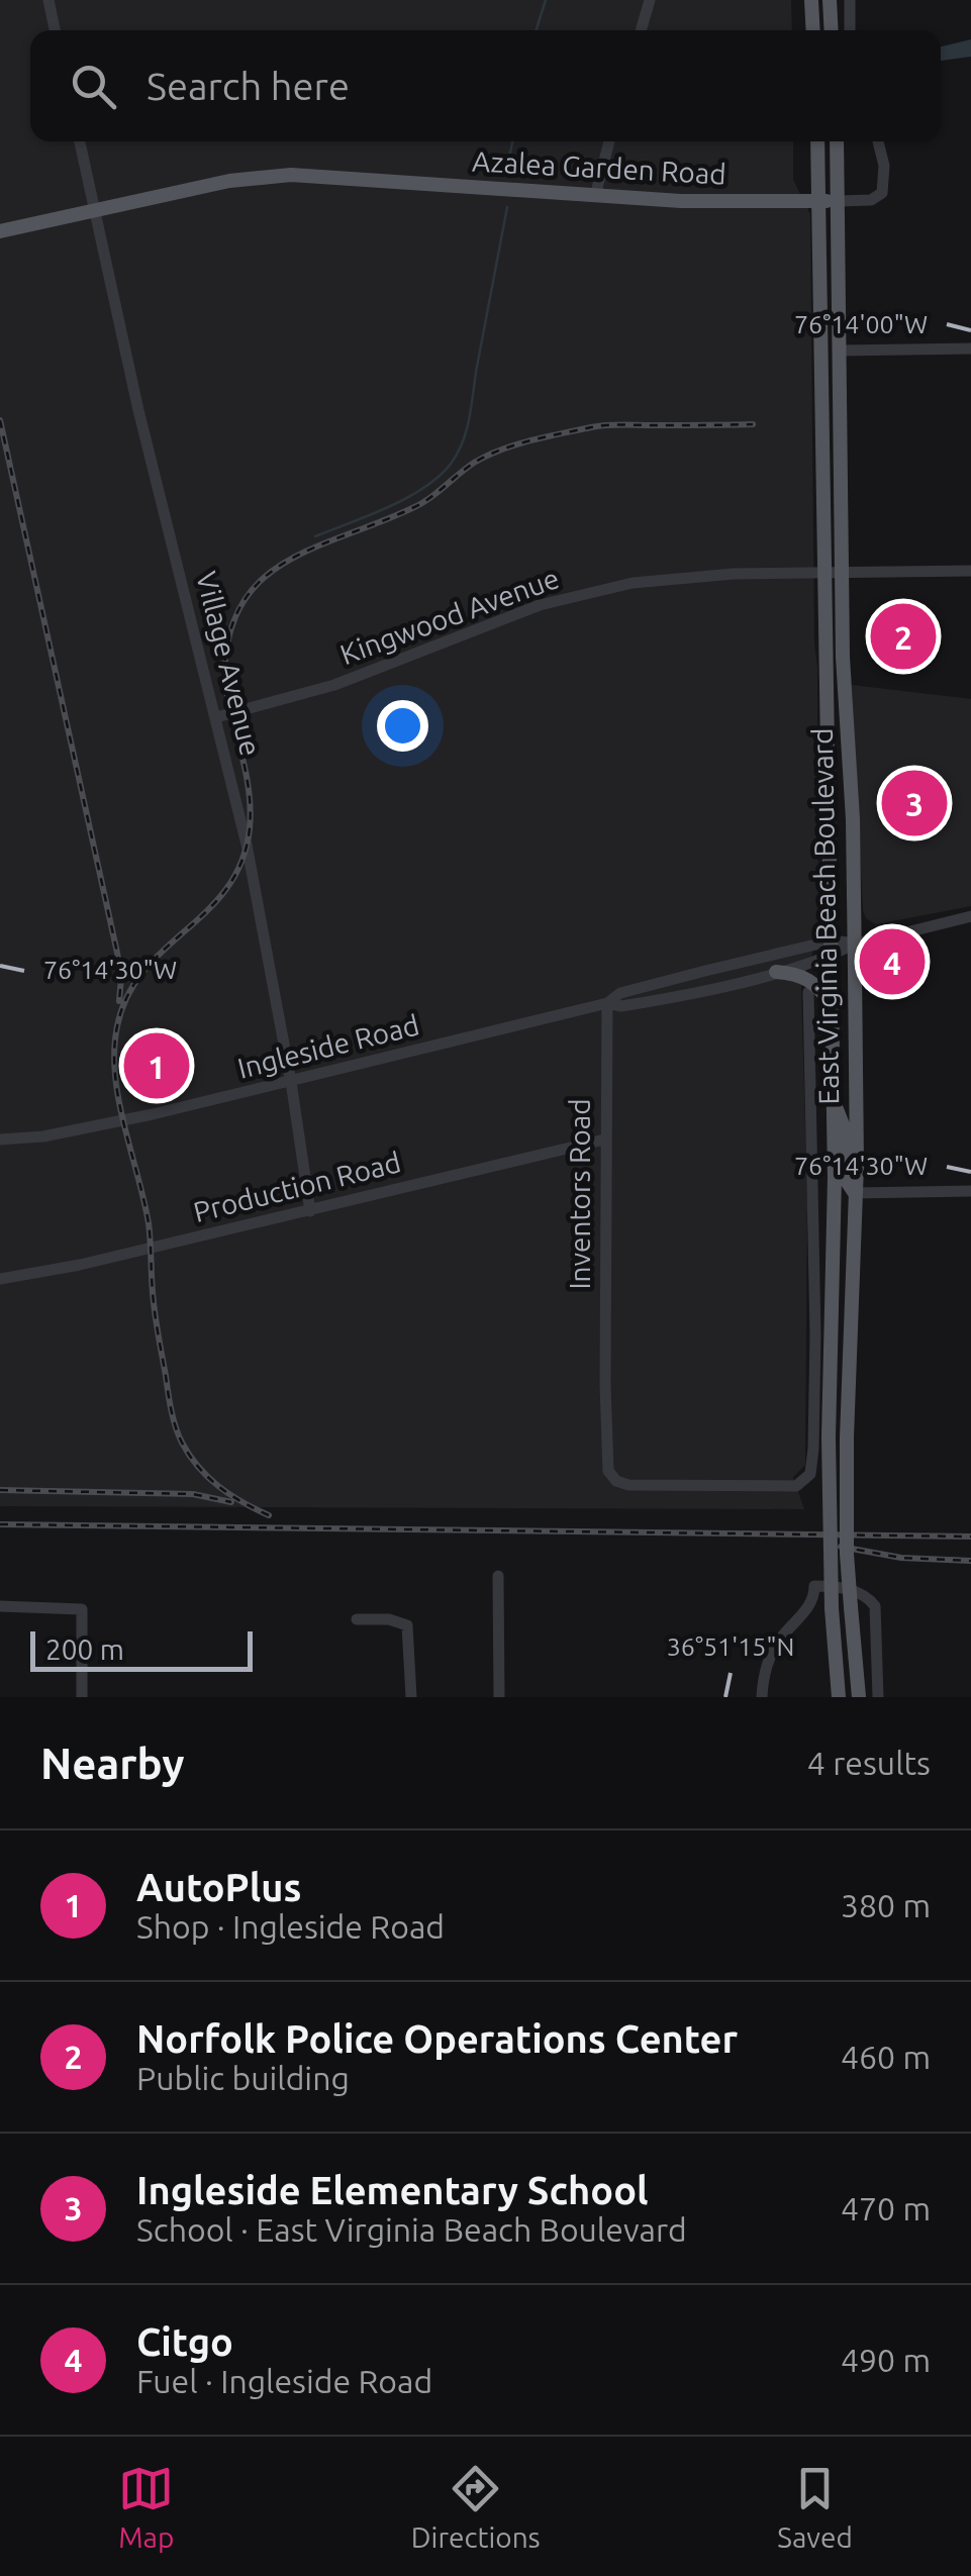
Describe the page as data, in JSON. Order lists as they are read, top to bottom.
{
  "streets": {
    "main road": ["Azalea Garden Road", "East Virginia Beach Boulevard"],
    "street": [
      "Kingwood Avenue",
      "Village Avenue",
      "Ingleside Road",
      "Production Road",
      "Inventors Road"
    ]
  },
  "crossings": [
    ["Azalea Garden Road", "Village Avenue"],
    ["Azalea Garden Road", "East Virginia Beach Boulevard"],
    ["Kingwood Avenue", "Village Avenue"],
    ["Kingwood Avenue", "East Virginia Beach Boulevard"],
    ["Village Avenue", "Ingleside Road"],
    ["Village Avenue", "Production Road"],
    ["East Virginia Beach Boulevard", "Ingleside Road"],
    ["East Virginia Beach Boulevard", "Inventors Road"],
    ["Ingleside Road", "Inventors Road"],
    ["Production Road", "Inventors Road"]
  ],
  "scale_bar": "200 m",
  "page": {
    "search": "Search here",
    "pins": [
      "2",
      "3",
      "4",
      "1"
    ],
    "scale": "200 m",
    "heading": ["Nearby", "4 results"],
    "list": [
      {
        "mark": "1",
        "name": "AutoPlus",
        "note": "Shop · Ingleside Road",
        "value": "380 m"
      },
      {
        "mark": "2",
        "name": "Norfolk Police Operations Center",
        "note": "Public building",
        "value": "460 m"
      },
      {
        "mark": "3",
        "name": "Ingleside Elementary School",
        "note": "School · East Virginia Beach Boulevard",
        "value": "470 m"
      },
      {
        "mark": "4",
        "name": "Citgo",
        "note": "Fuel · Ingleside Road",
        "value": "490 m"
      }
    ],
    "nav": ["Map", "Directions", "Saved"]
  },
  "coordinates": ["76°14'00\"W", "76°14'30\"W", "36°51'15\"N"]
}
